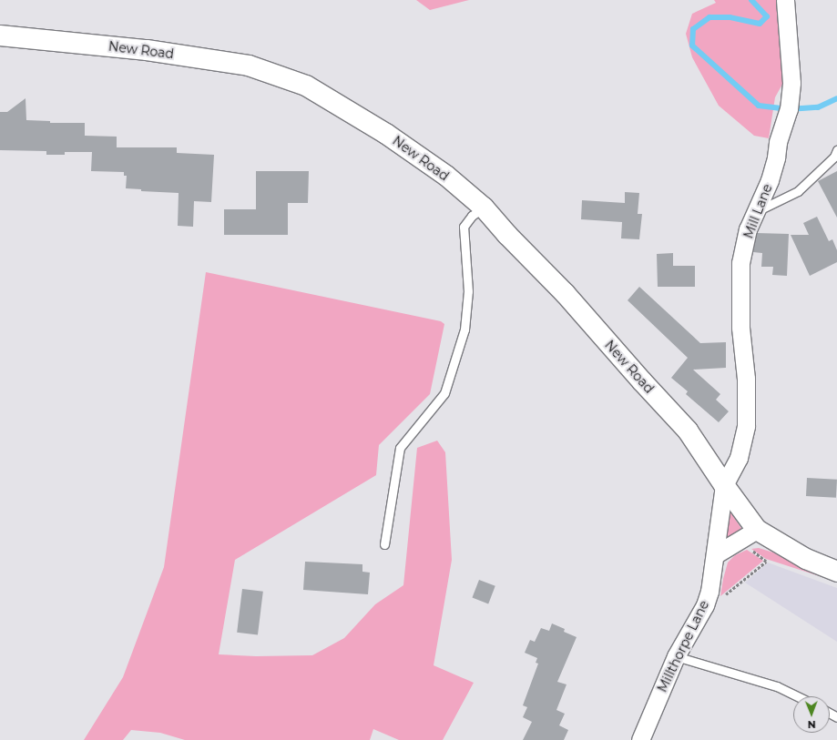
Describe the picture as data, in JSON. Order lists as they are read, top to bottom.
{
  "streets": {
    "main road": ["New Road"],
    "street": ["Mill Lane", "Millthorpe Lane"]
  },
  "crossings": [
    ["New Road", "Mill Lane"],
    ["New Road", "Millthorpe Lane"],
    ["Mill Lane", "Millthorpe Lane"]
  ],
  "north": "bottom"
}
